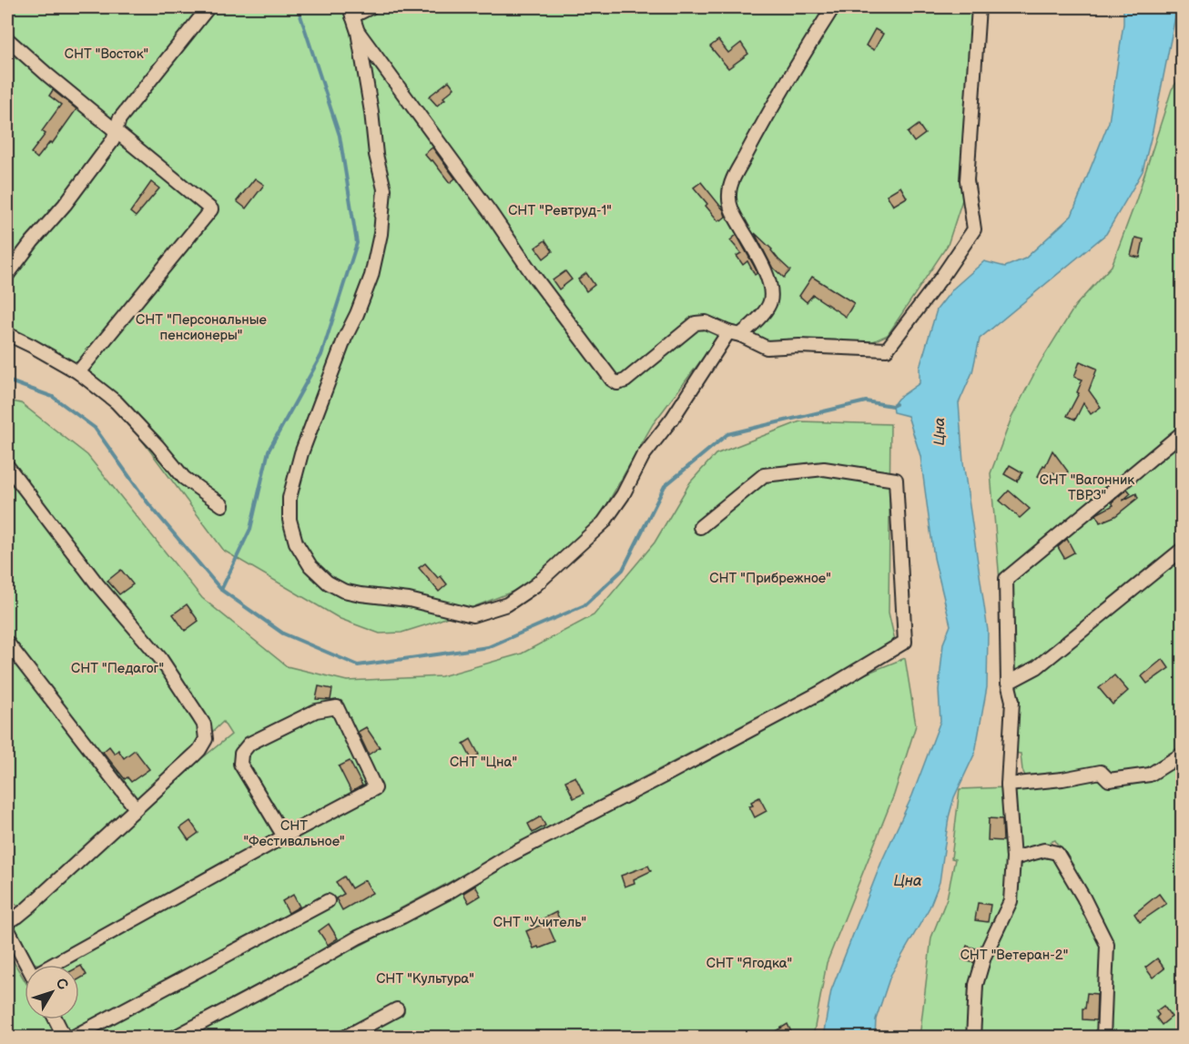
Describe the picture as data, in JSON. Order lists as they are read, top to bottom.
{
  "water": ["Цна"],
  "parks": [
    "СНТ \"Восток\"",
    "СНТ \"Ревтруд-1\"",
    "СНТ \"Персональные пенсионеры\"",
    "СНТ \"Вагонник ТВРЗ\"",
    "СНТ \"Прибрежное\"",
    "СНТ \"Педагог\"",
    "СНТ \"Цна\"",
    "СНТ \"Фестивальное\"",
    "СНТ \"Учитель\"",
    "СНТ \"Ветеран-2\"",
    "СНТ \"Ягодка\"",
    "СНТ \"Культура\""
  ],
  "north": "top right"
}
